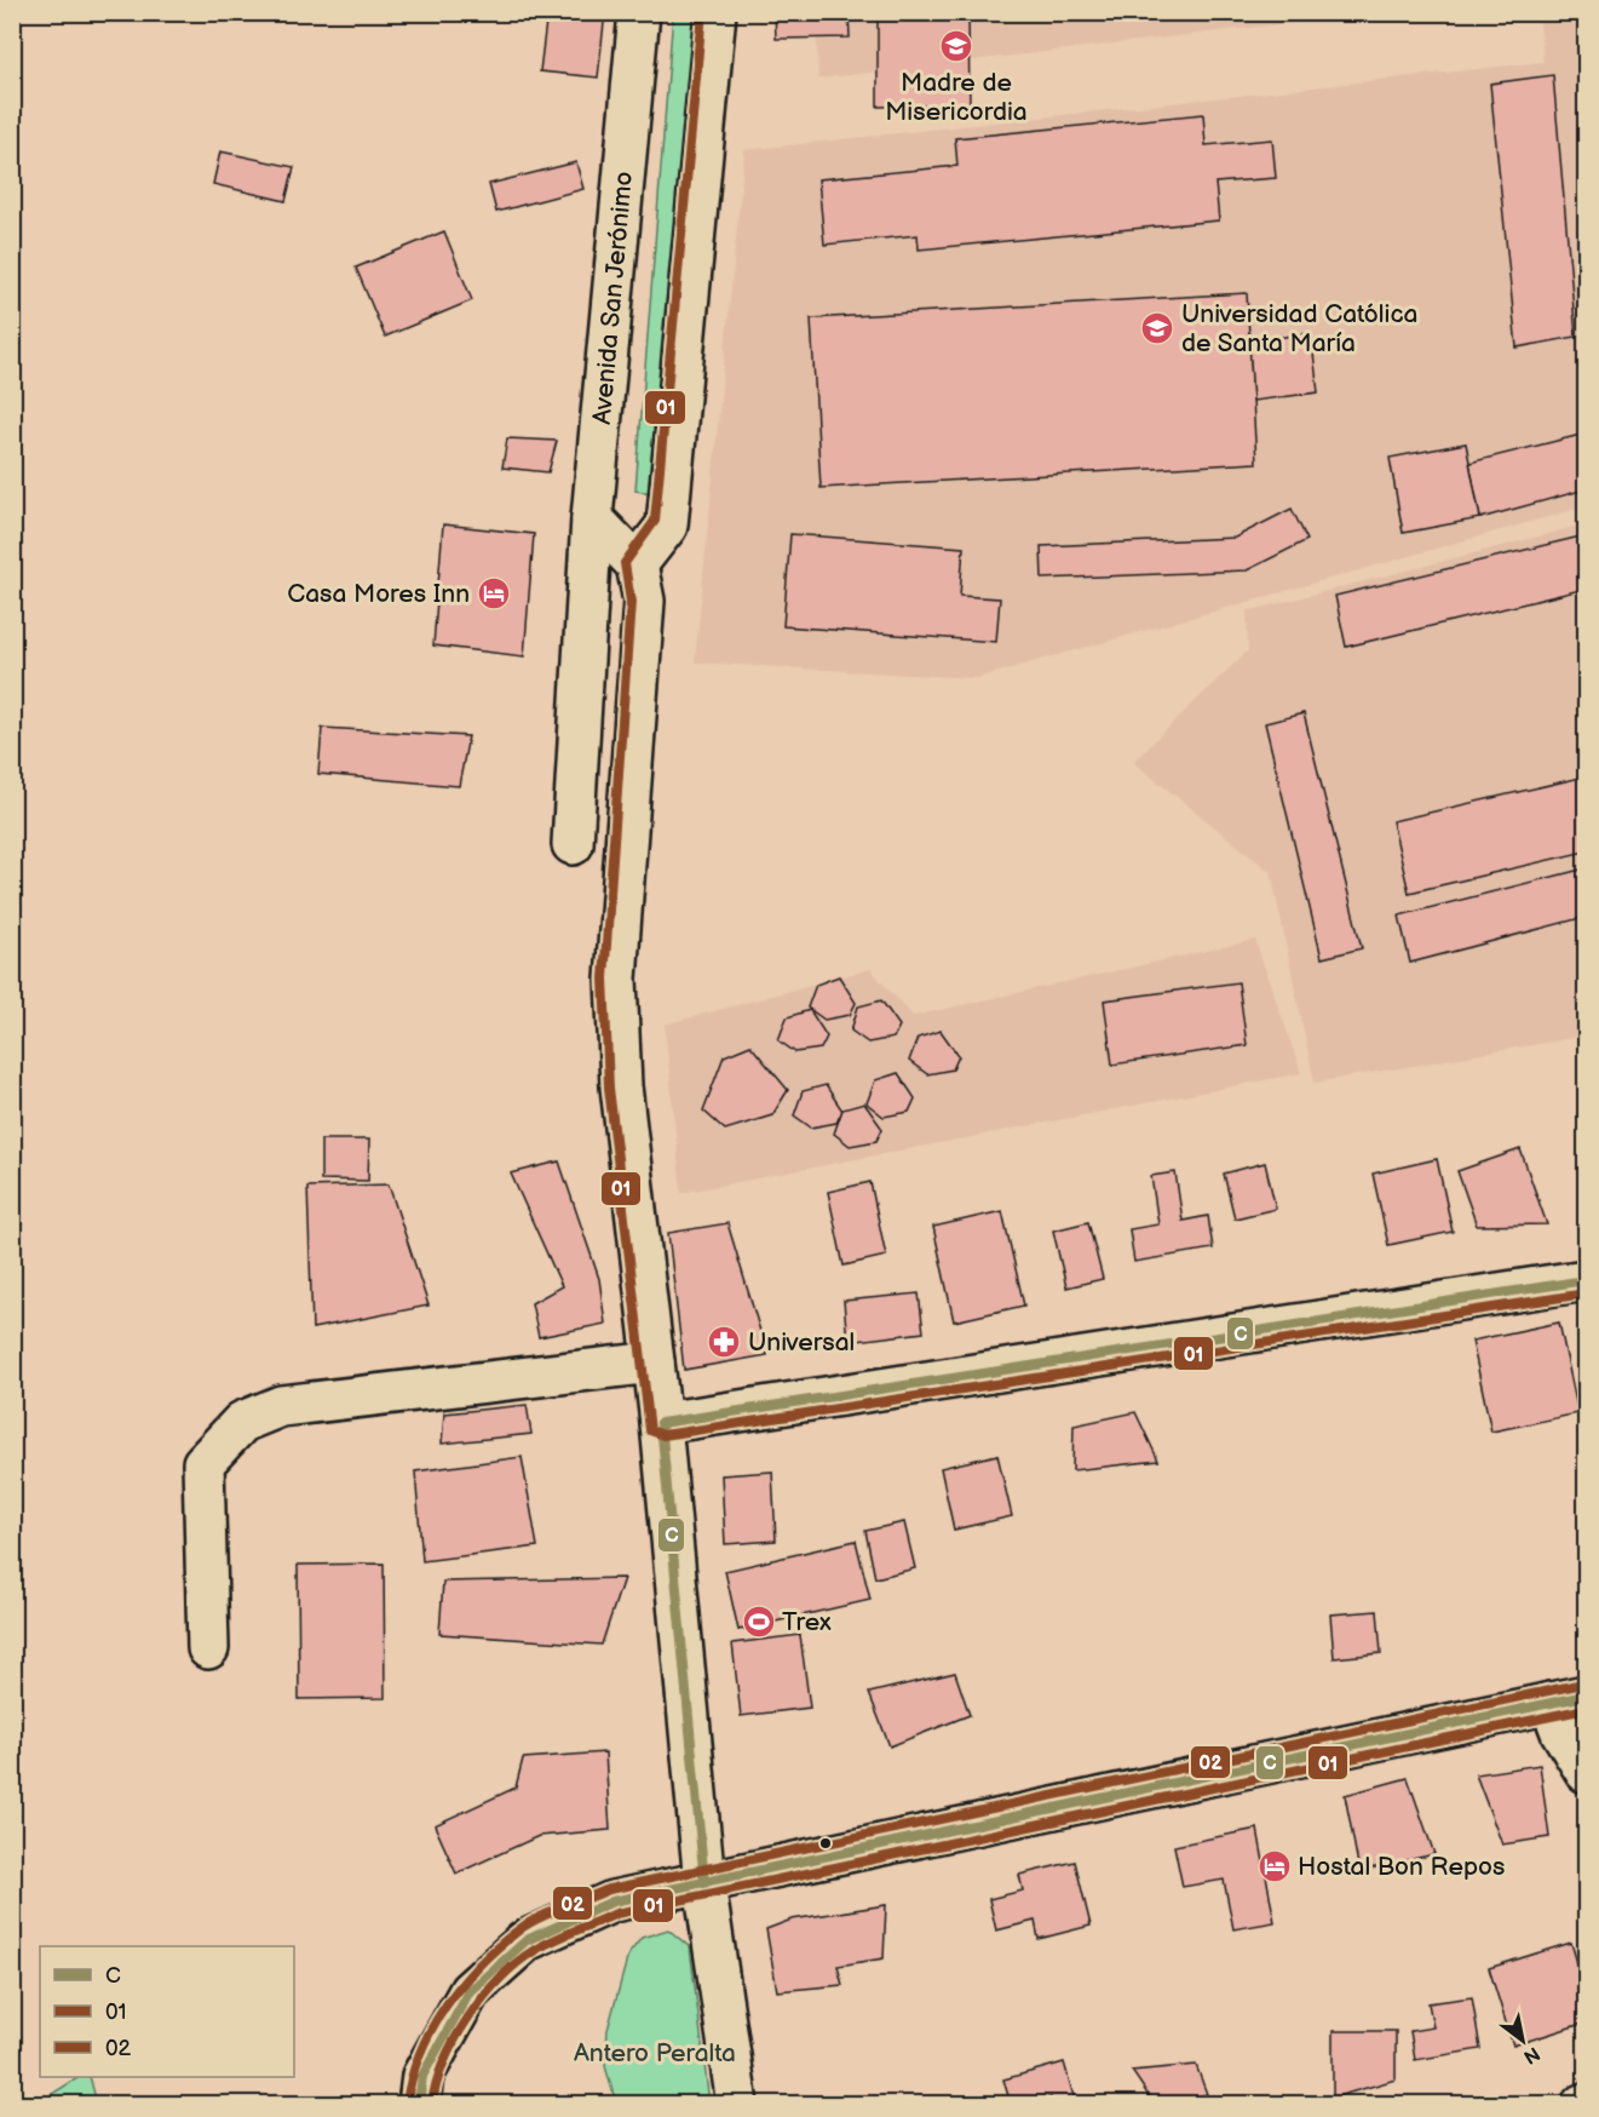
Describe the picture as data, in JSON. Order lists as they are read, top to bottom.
{
  "streets": {
    "street": ["Avenida San Jerónimo"]
  },
  "parks": ["Antero Peralta"],
  "places": {
    "school or university": ["Madre de Misericordia", "Universidad Católica de Santa María"],
    "hotel": ["Casa Mores Inn", "Hostal Bon Repos"],
    "pharmacy": ["Universal"],
    "sports": ["Trex"]
  },
  "lines": ["transit line 01", "transit line C", "transit line 02"],
  "legend": ["C", "01", "02"],
  "north": "bottom right"
}
